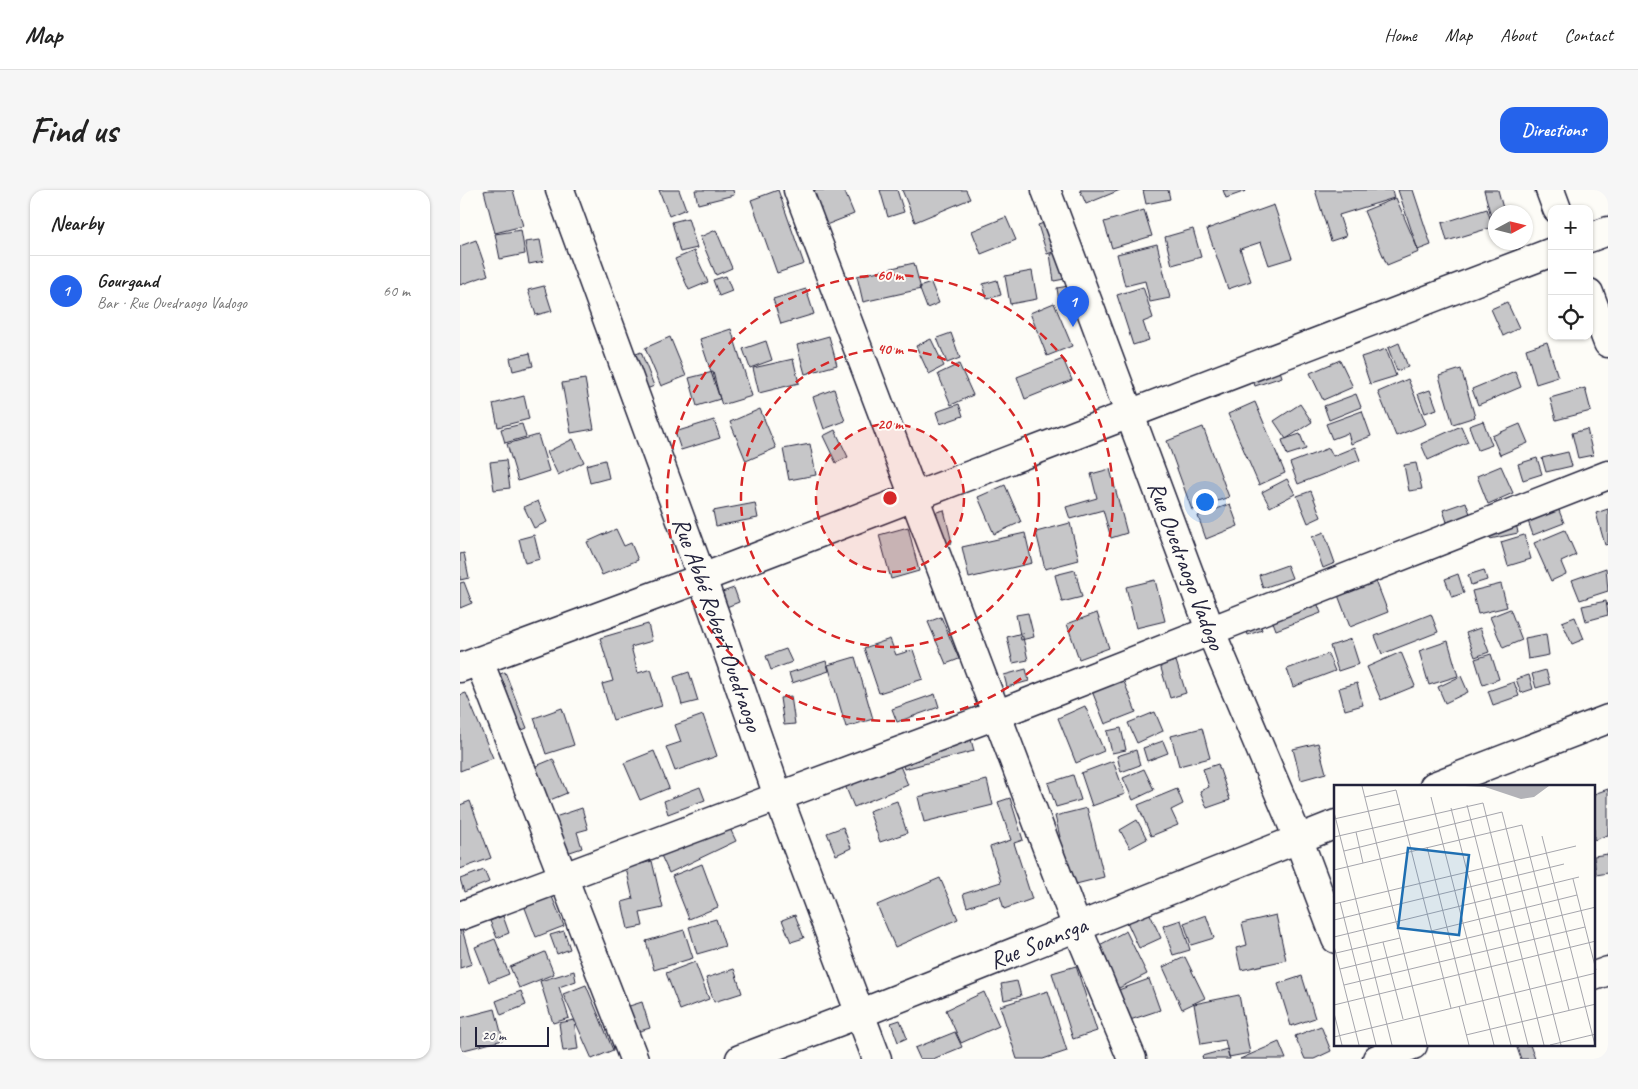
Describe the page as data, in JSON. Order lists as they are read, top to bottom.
{
  "streets": {
    "street": ["Rue Ouedraogo Vadogo", "Rue Abbé Robert Ouedraogo", "Rue Soansga"]
  },
  "crossings": [
    ["Rue Ouedraogo Vadogo", "Rue Soansga"],
    ["Rue Abbé Robert Ouedraogo", "Rue Soansga"]
  ],
  "scale_bar": "20 m",
  "north": "right",
  "page": {
    "header": "Map",
    "nav": [
      "Home",
      "Map",
      "About",
      "Contact"
    ],
    "buttons": "Directions",
    "title": "Find us",
    "heading": "Nearby",
    "map_buttons": ["+", "−"],
    "list": [
      {
        "mark": "1",
        "name": "Gourgand",
        "note": "Bar · Rue Ouedraogo Vadogo",
        "value": "60 m"
      }
    ],
    "pins": "1",
    "scale": "20 m"
  },
  "rings": ["60 m", "40 m", "20 m"]
}
